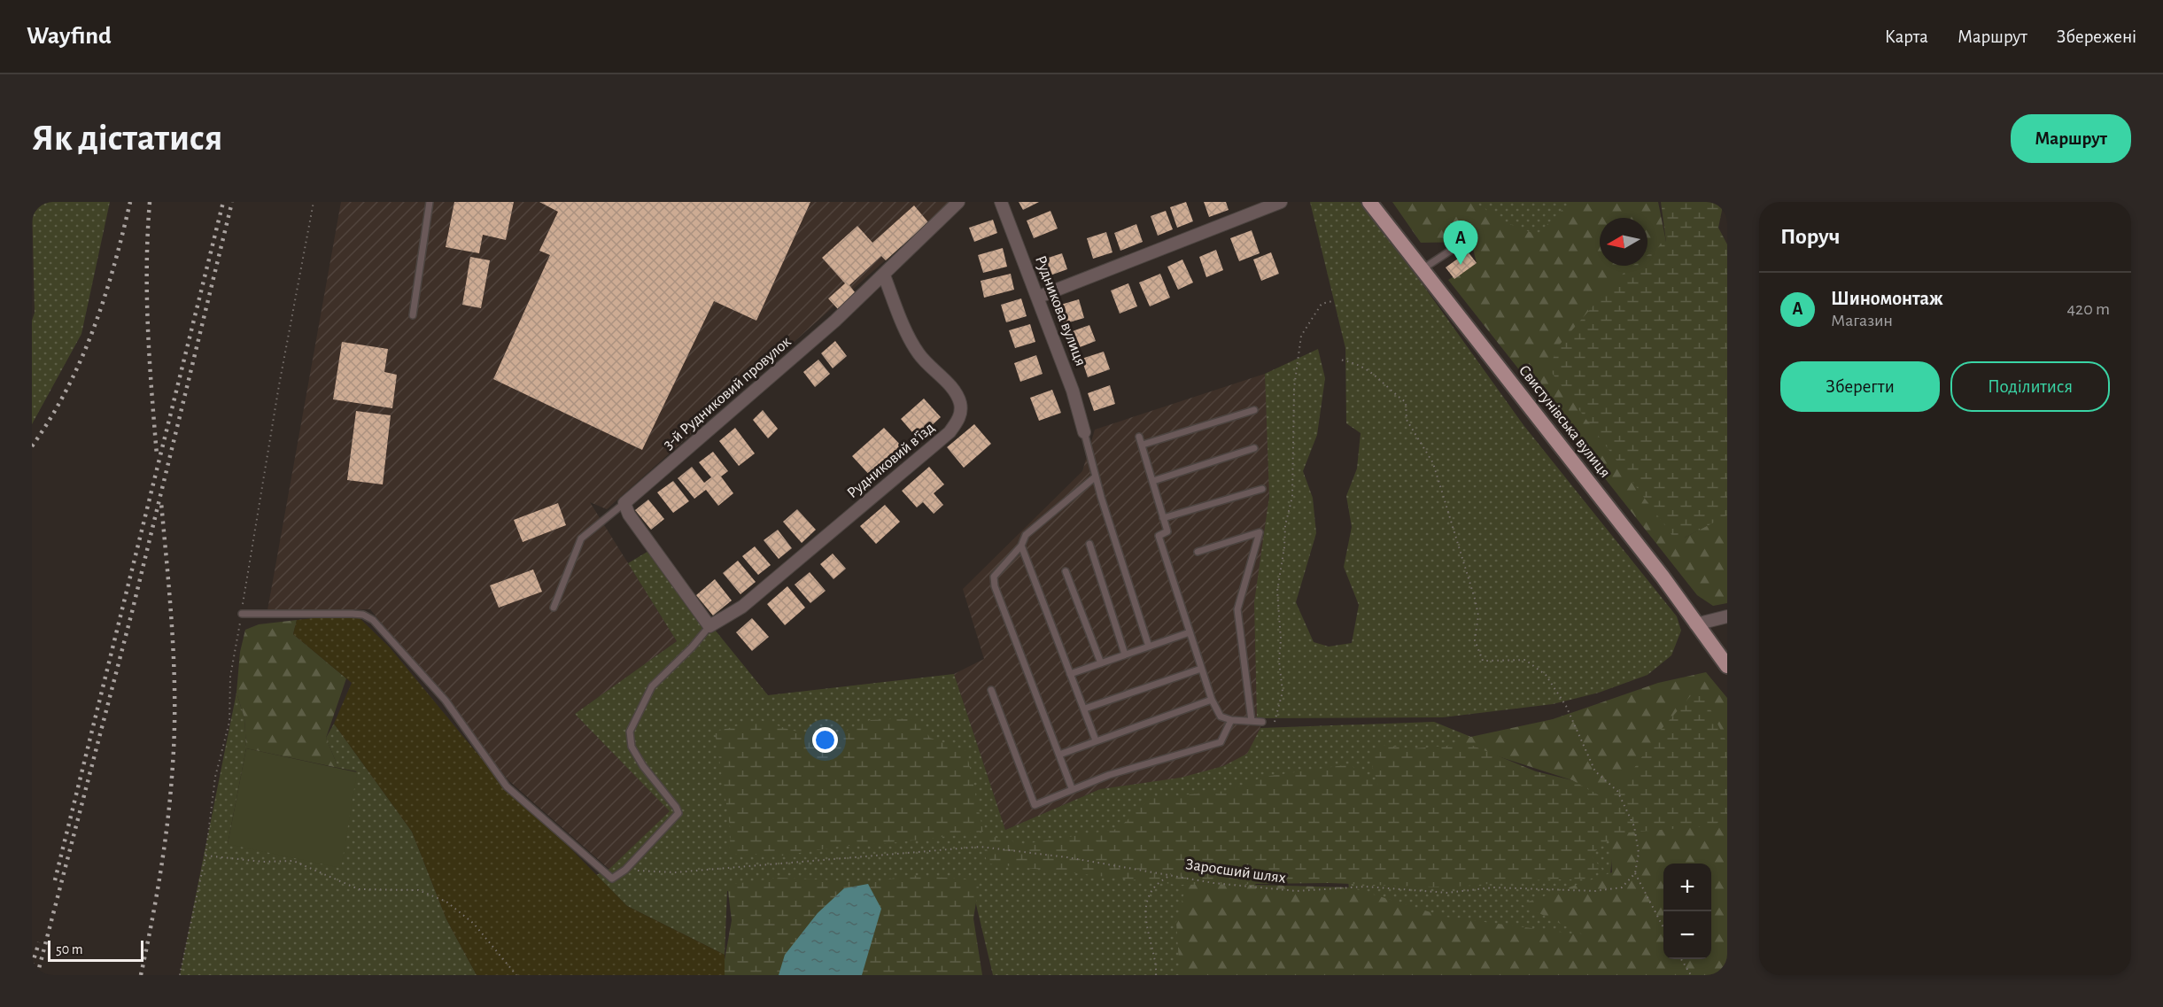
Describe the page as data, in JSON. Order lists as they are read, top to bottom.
{
  "streets": {
    "main road": ["Свистунівська вулиця"],
    "street": ["Рудникова вулиця", "3-й Рудниковий провулок", "Рудниковий в’їзд"],
    "path": ["Заросший шлях"]
  },
  "crossings": [
    ["3-й Рудниковий провулок", "Рудниковий в’їзд"]
  ],
  "scale_bar": "50 m",
  "north": "left",
  "page": {
    "header": "Wayfind",
    "nav": ["Карта", "Маршрут", "Збережені"],
    "buttons": [
      "Маршрут",
      ["Зберегти", "Поділитися"]
    ],
    "title": "Як дістатися",
    "heading": "Поруч",
    "pins": "A",
    "list": [
      {
        "mark": "A",
        "name": "Шиномонтаж",
        "note": "Магазин",
        "value": "420 m"
      }
    ],
    "map_buttons": ["+", "−"],
    "scale": "50 m"
  }
}
